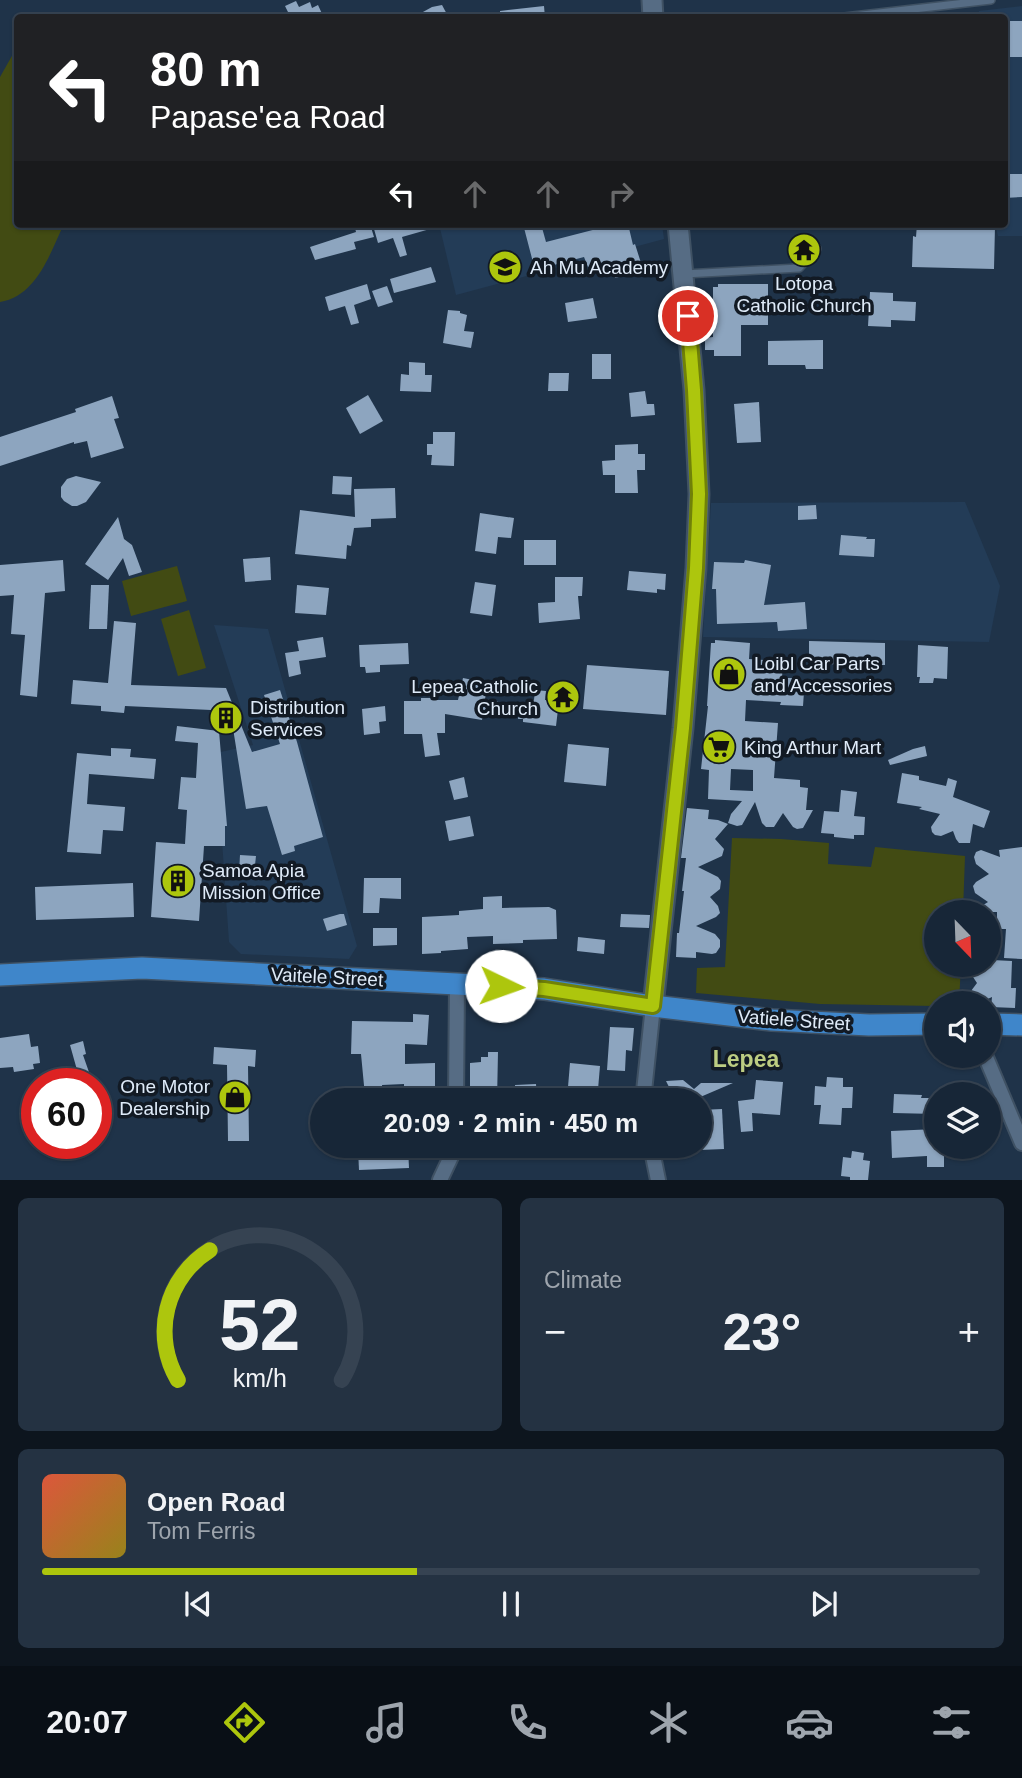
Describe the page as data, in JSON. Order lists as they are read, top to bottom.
{
  "streets": {
    "main road": ["Vaitele Street", "Vatiele Street"]
  },
  "crossings": [
    ["Vaitele Street", "Vatiele Street"]
  ],
  "districts": ["Lepea"],
  "places": {
    "temple": ["Lotopa Catholic Church", "Lepea Catholic Church"],
    "school or university": ["Ah Mu Academy"],
    "shop": ["Loibl Car Parts and Accessories", "One Motor Dealership"],
    "building": ["Distribution Services", "Samoa Apia Mission Office"],
    "supermarket": ["King Arthur Mart"]
  },
  "north": "bottom right",
  "page": {
    "turn": ["80 m", "Papase'ea Road"],
    "limit": "60",
    "trip": "20:09 · 2 min · 450 m",
    "tile": "Climate",
    "heat": ["−", "23°", "+"],
    "song": ["Open Road", "Tom Ferris"],
    "tabs": "20:07",
    "gauge": ["52", "km/h"]
  }
}
